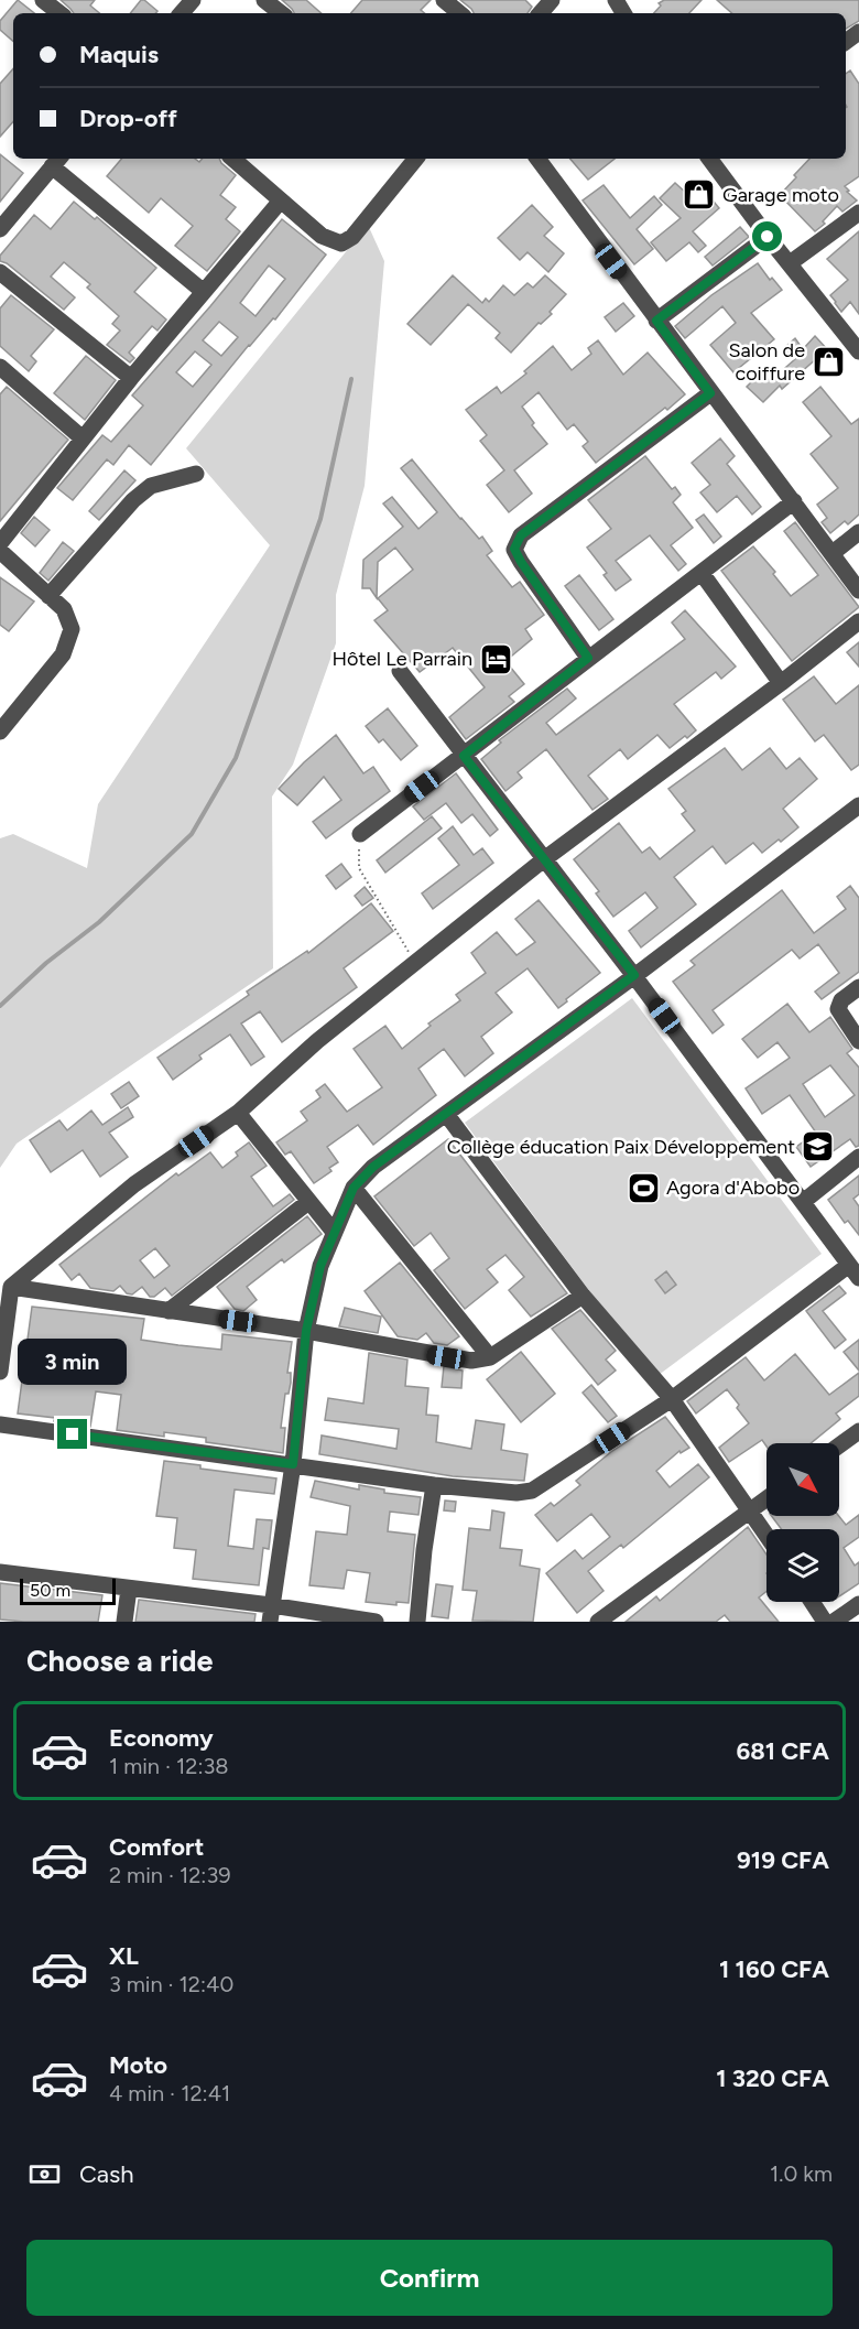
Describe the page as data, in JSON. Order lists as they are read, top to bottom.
{
  "places": {
    "shop": ["Garage moto", "Salon de coiffure"],
    "hotel": ["Hôtel Le Parrain"],
    "school or university": ["Collège éducation Paix Développement"],
    "sports": ["Agora d'Abobo"]
  },
  "scale_bar": "50 m",
  "north": "bottom right",
  "page": {
    "banner": ["Maquis", "Drop-off"],
    "bubble": "3 min",
    "scale": "50 m",
    "heading": "Choose a ride",
    "list": [
      {
        "name": "Economy",
        "note": "1 min · 12:38",
        "value": "681 CFA"
      },
      {
        "name": "Comfort",
        "note": "2 min · 12:39",
        "value": "919 CFA"
      },
      {
        "name": "XL",
        "note": "3 min · 12:40",
        "value": "1 160 CFA"
      },
      {
        "name": "Moto",
        "note": "4 min · 12:41",
        "value": "1 320 CFA"
      }
    ],
    "pay": ["Cash", "1.0 km"],
    "buttons": "Confirm"
  }
}
